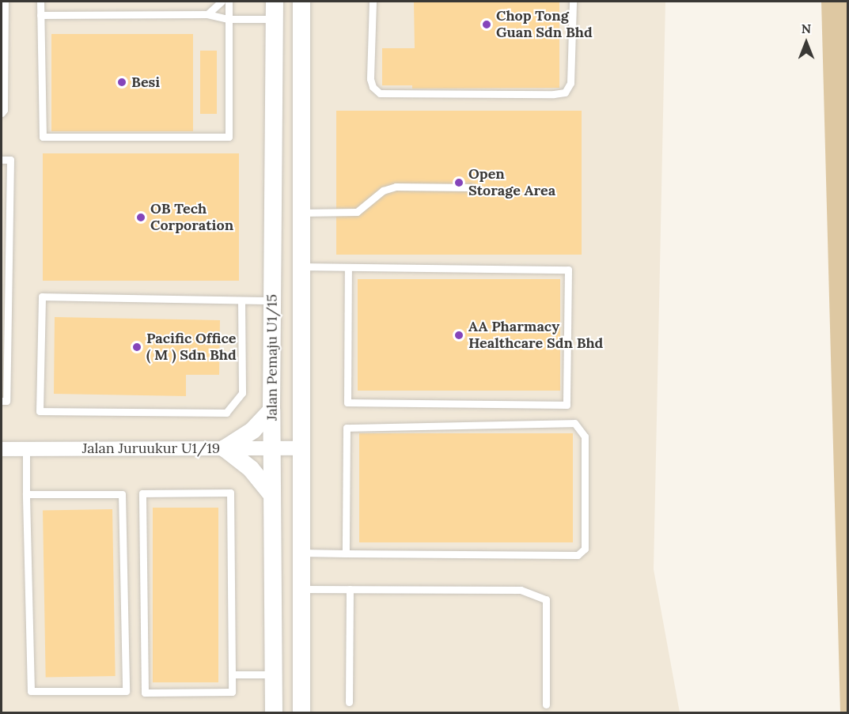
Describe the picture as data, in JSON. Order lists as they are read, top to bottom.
{
  "streets": {
    "street": ["Jalan Pemaju U1/15", "Jalan Juruukur U1/19"]
  },
  "crossings": [
    ["Jalan Pemaju U1/15", "Jalan Juruukur U1/19"]
  ],
  "places": [
    "Chop Tong Guan Sdn Bhd",
    "Besi",
    "Open Storage Area",
    "OB Tech Corporation",
    "AA Pharmacy Healthcare Sdn Bhd",
    "Pacific Office ( M ) Sdn Bhd"
  ],
  "north": "top"
}
